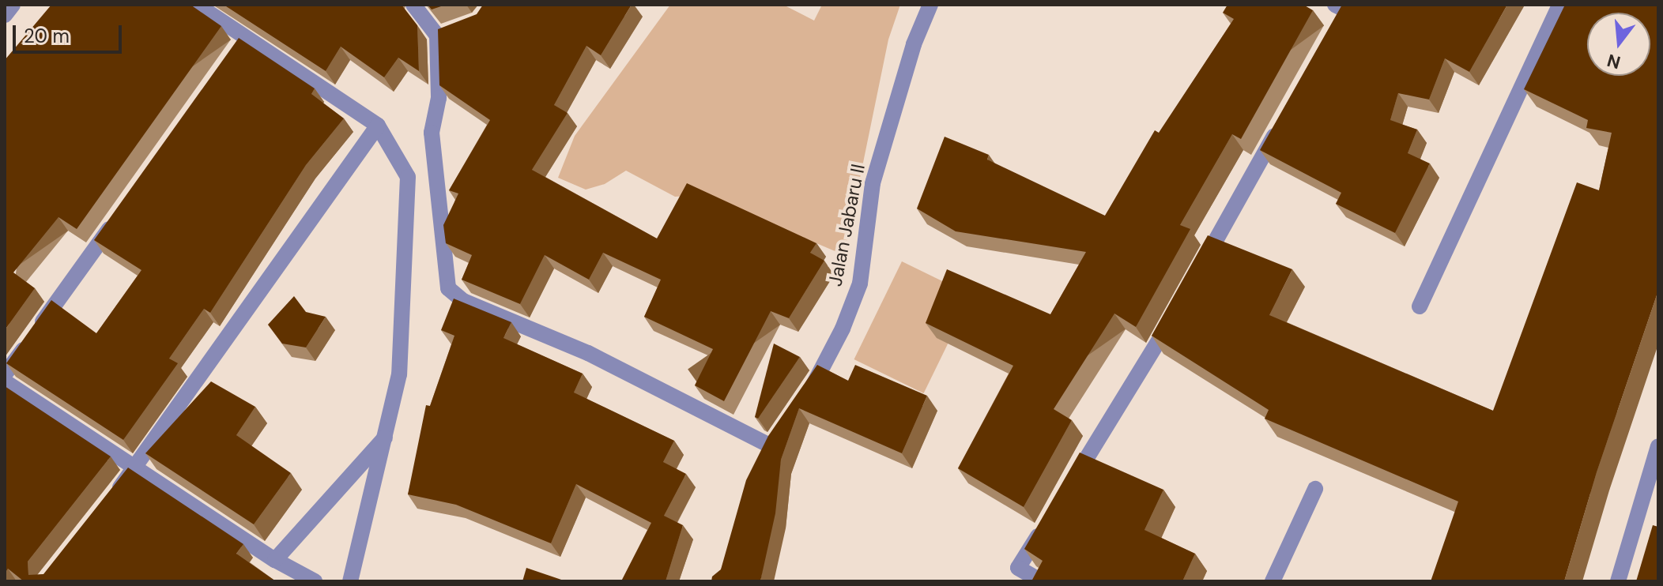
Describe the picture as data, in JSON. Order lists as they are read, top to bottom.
{
  "streets": {
    "street": ["Jalan Jabaru II"]
  },
  "scale_bar": "20 m",
  "north": "bottom"
}
